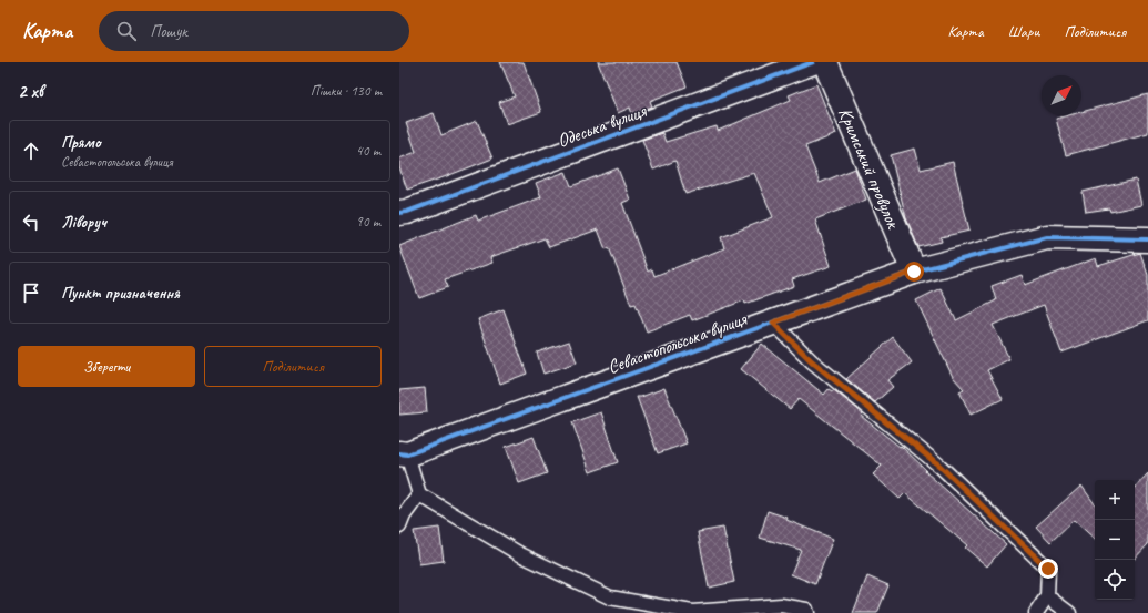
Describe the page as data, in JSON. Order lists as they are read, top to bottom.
{
  "streets": {
    "street": ["Одеська вулиця", "Кримський провулок", "Севастопольська вулиця"]
  },
  "crossings": [
    ["Кримський провулок", "Севастопольська вулиця"]
  ],
  "north": "top right",
  "page": {
    "header": "Карта",
    "search": "Пошук",
    "nav": ["Карта", "Шари", "Поділитися"],
    "heading": ["2 хв", "Пішки · 130 m"],
    "list": [
      ["Прямо", "Севастопольська вулиця", "40 m"],
      ["Ліворуч", "90 m"],
      "Пункт призначення"
    ],
    "buttons": ["Зберегти", "Поділитися"],
    "map_buttons": ["+", "−"]
  }
}
